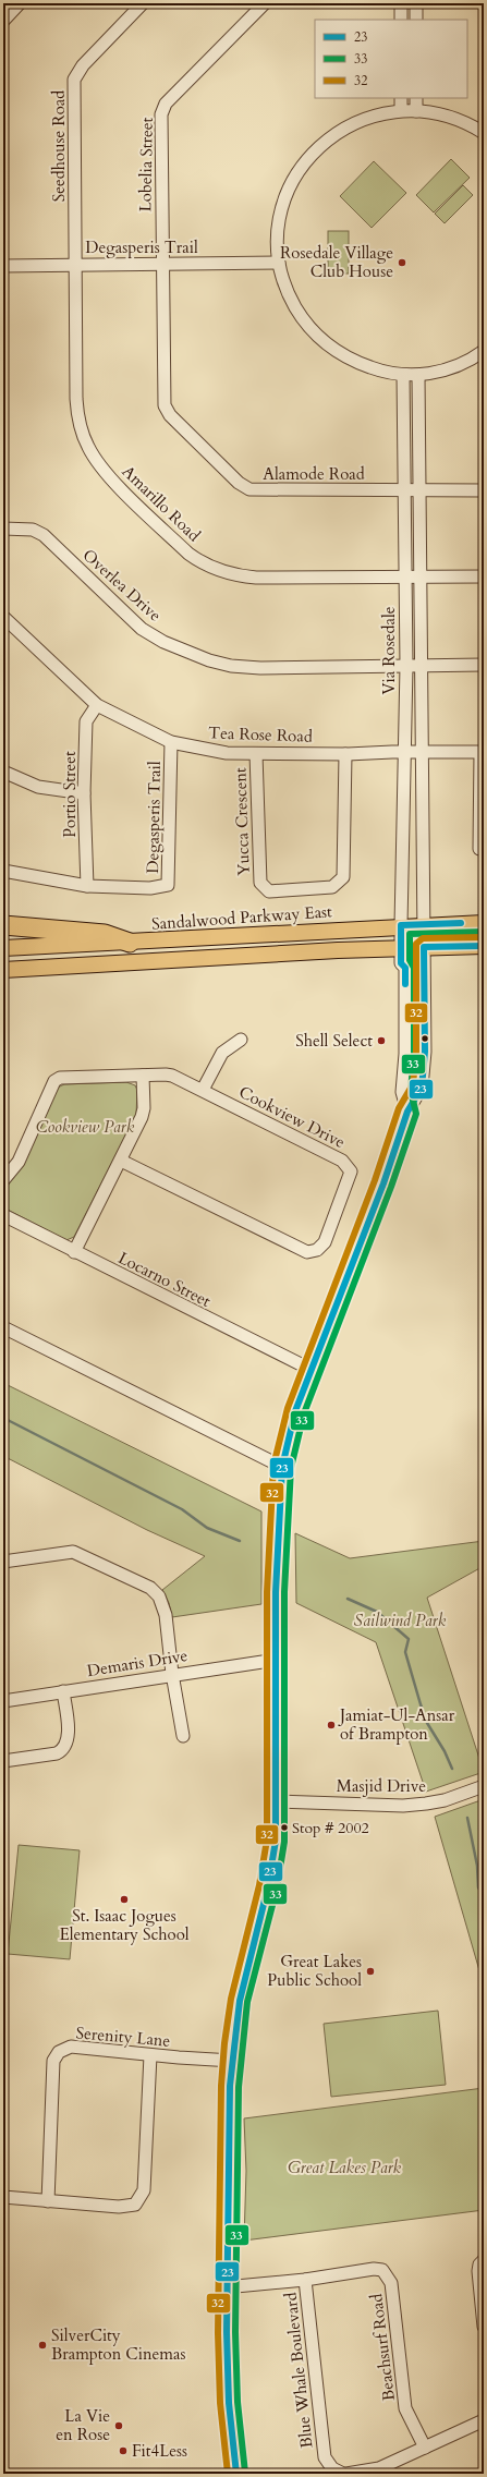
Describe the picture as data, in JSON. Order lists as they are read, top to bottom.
{
  "streets": {
    "main road": ["Sandalwood Parkway East"],
    "street": [
      "Seedhouse Road",
      "Lobelia Street",
      "Degasperis Trail",
      "Alamode Road",
      "Amarillo Road",
      "Overlea Drive",
      "Via Rosedale",
      "Tea Rose Road",
      "Portio Street",
      "Yucca Crescent",
      "Cookview Drive",
      "Locarno Street",
      "Demaris Drive",
      "Masjid Drive",
      "Serenity Lane",
      "Beachsurf Road",
      "Blue Whale Boulevard"
    ]
  },
  "crossings": [
    ["Seedhouse Road", "Degasperis Trail"],
    ["Seedhouse Road", "Amarillo Road"],
    ["Lobelia Street", "Degasperis Trail"],
    ["Lobelia Street", "Alamode Road"],
    ["Degasperis Trail", "Alamode Road"],
    ["Degasperis Trail", "Amarillo Road"],
    ["Degasperis Trail", "Tea Rose Road"],
    ["Degasperis Trail", "Portio Street"],
    ["Alamode Road", "Via Rosedale"],
    ["Amarillo Road", "Via Rosedale"],
    ["Overlea Drive", "Via Rosedale"],
    ["Via Rosedale", "Tea Rose Road"],
    ["Via Rosedale", "Sandalwood Parkway East"],
    ["Via Rosedale", "Locarno Street"],
    ["Via Rosedale", "Demaris Drive"],
    ["Via Rosedale", "Masjid Drive"],
    ["Via Rosedale", "Serenity Lane"],
    ["Via Rosedale", "Beachsurf Road"],
    ["Tea Rose Road", "Portio Street"],
    ["Tea Rose Road", "Yucca Crescent"],
    ["Beachsurf Road", "Blue Whale Boulevard"]
  ],
  "parks": ["Cookview Park", "Sailwind Park", "Great Lakes Park"],
  "places": [
    "Rosedale Village Club House",
    "Shell Select",
    "Jamiat-Ul-Ansar of Brampton",
    "Stop # 2002",
    "St. Isaac Jogues Elementary School",
    "Great Lakes Public School",
    "SilverCity Brampton Cinemas",
    "La Vie en Rose",
    "Fit4Less"
  ],
  "lines": ["transit line 23", "transit line 33", "transit line 32"],
  "legend": ["23", "33", "32"]
}
